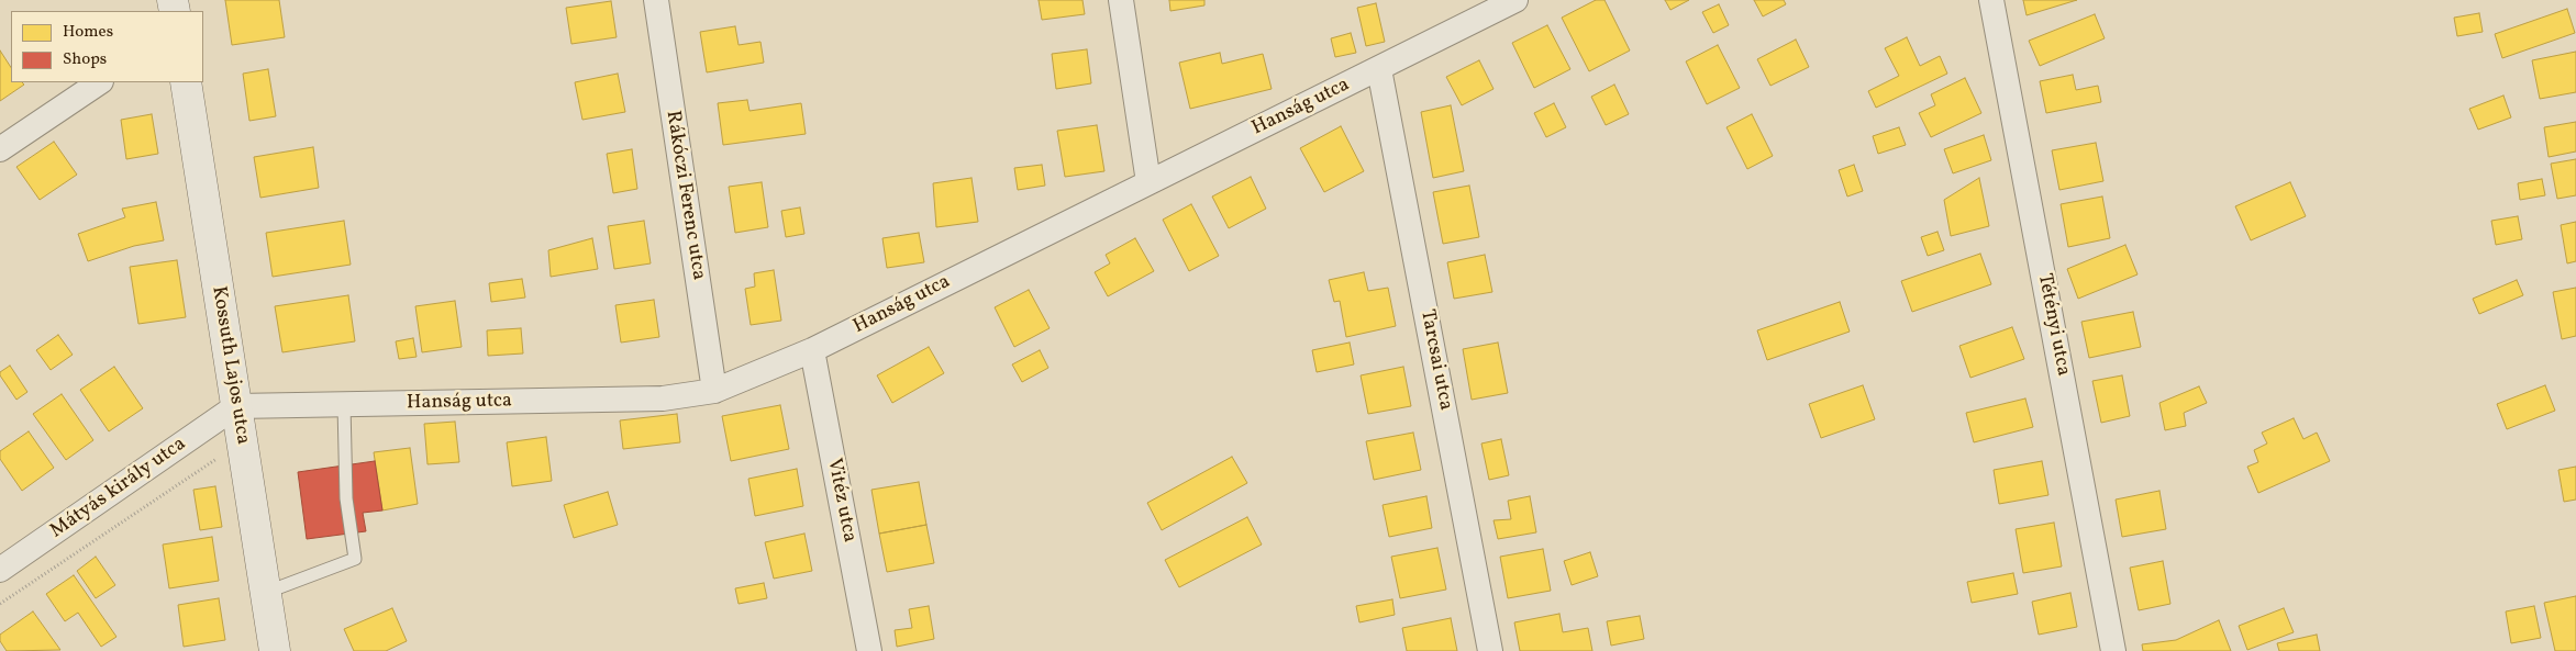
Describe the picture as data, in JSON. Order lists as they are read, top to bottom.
{
  "streets": {
    "main road": ["Kossuth Lajos utca"],
    "street": [
      "Hanság utca",
      "Rákóczi Ferenc utca",
      "Tétényi utca",
      "Tarcsai utca",
      "Mátyás király utca",
      "Vitéz utca"
    ]
  },
  "crossings": [
    ["Hanság utca", "Rákóczi Ferenc utca"],
    ["Hanság utca", "Tarcsai utca"],
    ["Hanság utca", "Kossuth Lajos utca"],
    ["Hanság utca", "Mátyás király utca"],
    ["Hanság utca", "Vitéz utca"],
    ["Kossuth Lajos utca", "Mátyás király utca"]
  ],
  "legend": ["Homes", "Shops"]
}
